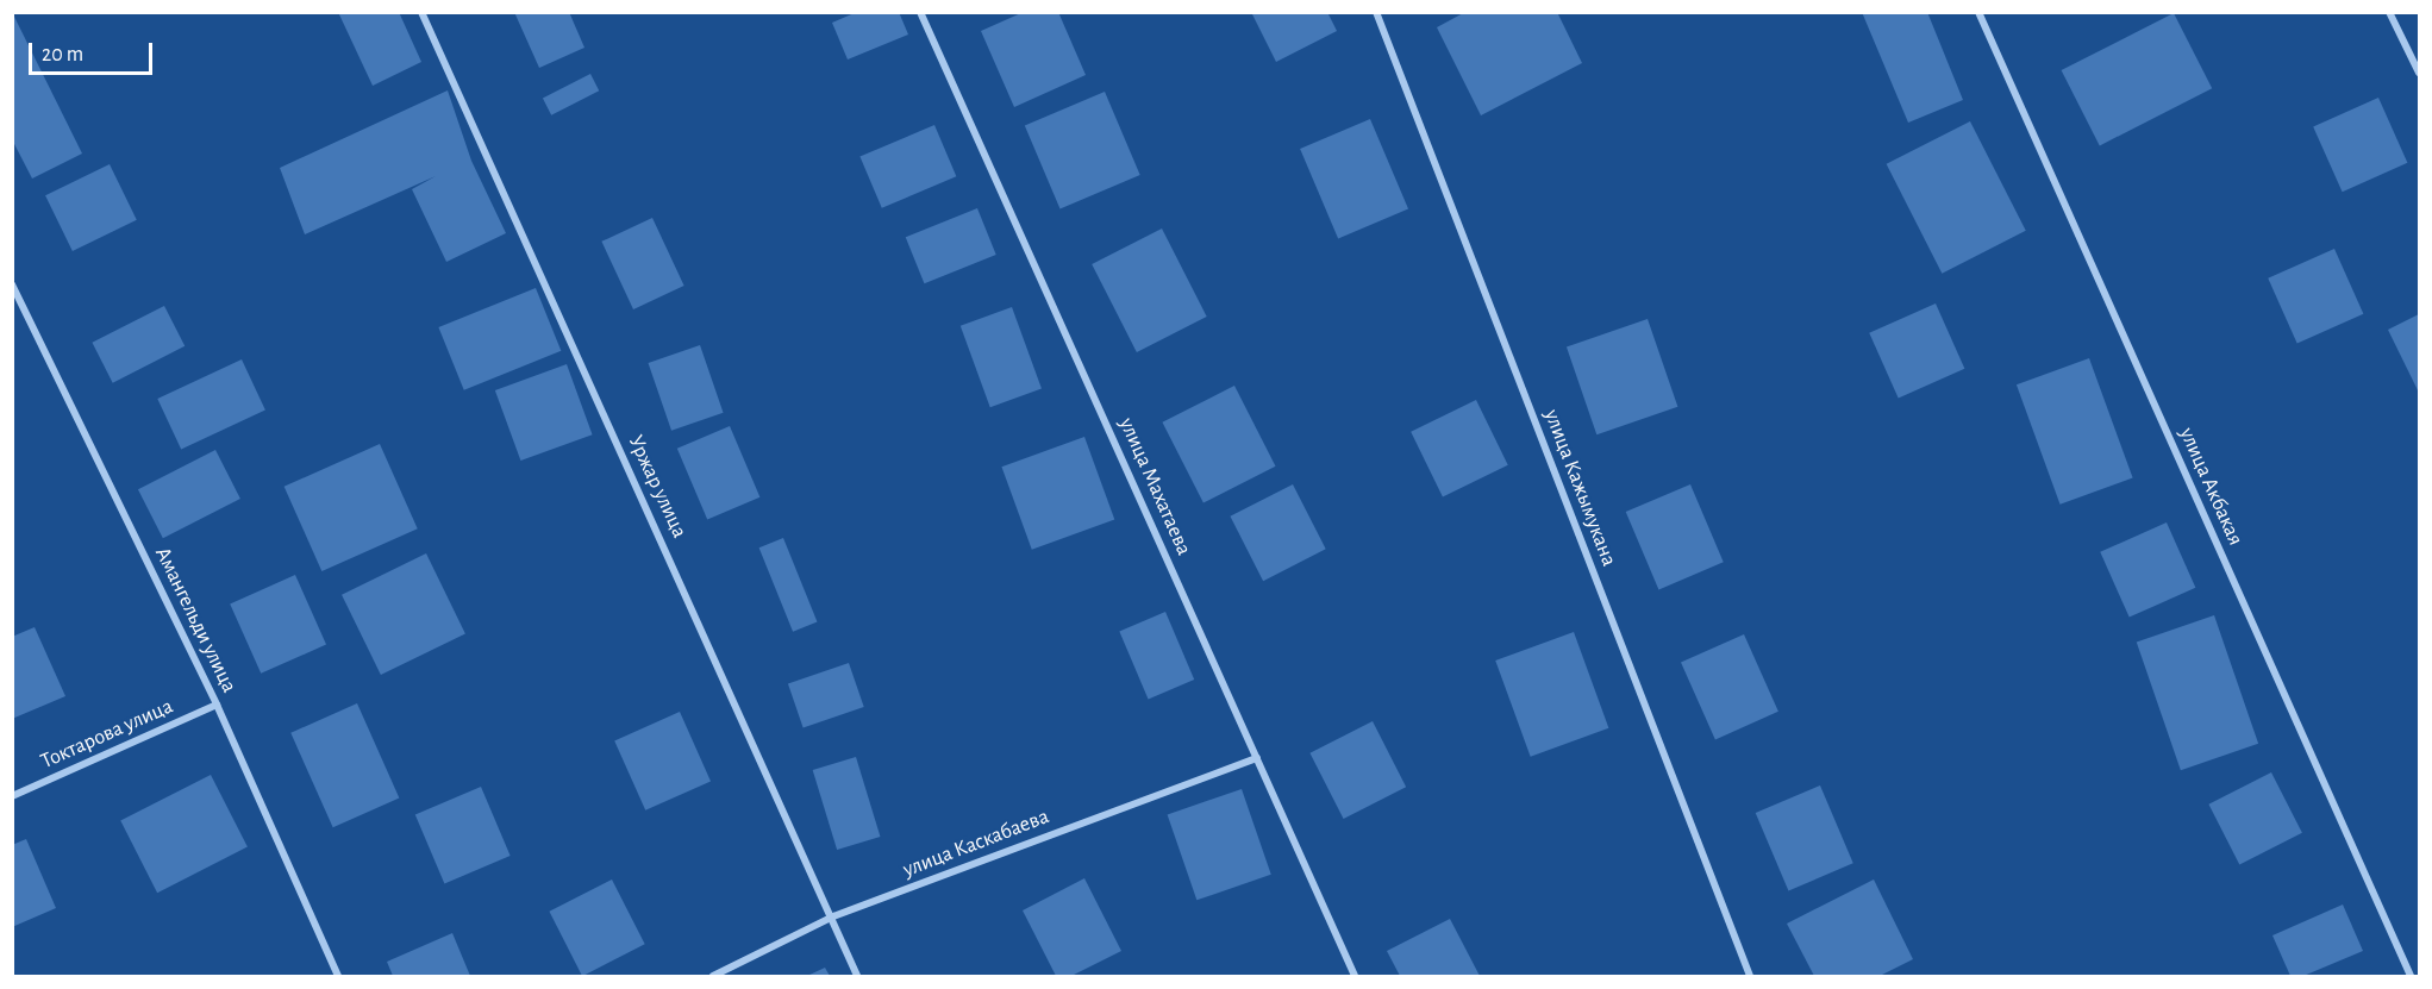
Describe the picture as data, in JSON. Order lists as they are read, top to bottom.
{
  "streets": {
    "street": [
      "Уржар улица",
      "улица Махатаева",
      "улица Акбакая",
      "улица Кажымукана",
      "Амангельди улица",
      "Токтарова улица",
      "улица Каскабаева"
    ]
  },
  "crossings": [
    ["Уржар улица", "улица Каскабаева"],
    ["улица Махатаева", "улица Каскабаева"],
    ["Амангельди улица", "Токтарова улица"]
  ],
  "scale_bar": "20 m"
}
